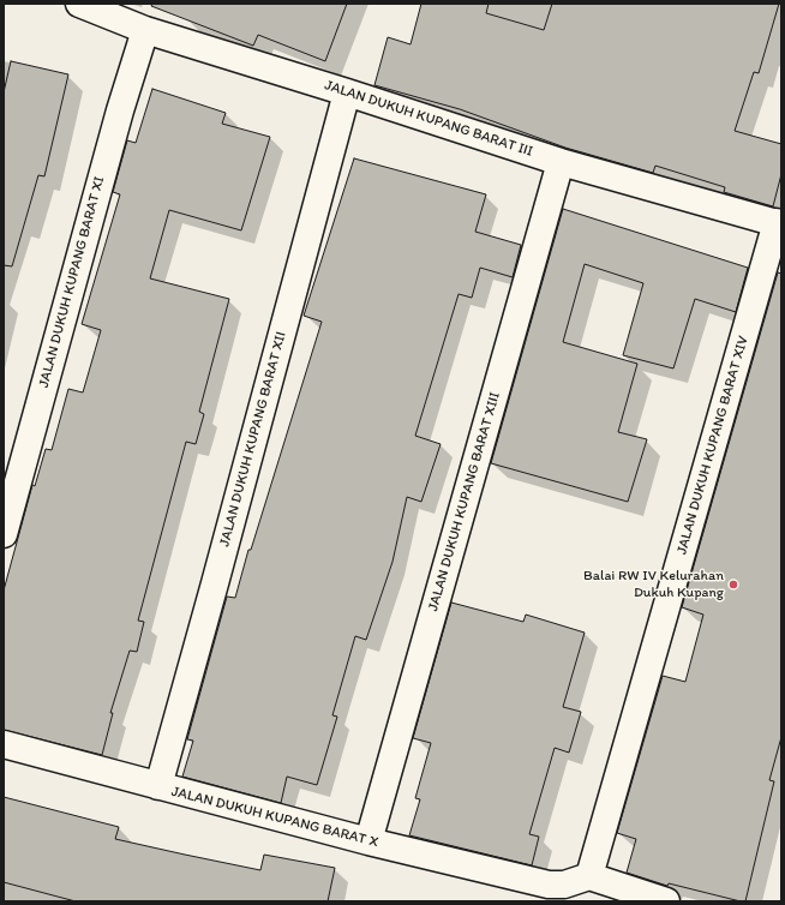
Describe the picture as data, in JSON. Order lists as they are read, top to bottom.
{
  "streets": {
    "street": [
      "JALAN DUKUH KUPANG BARAT III",
      "JALAN DUKUH KUPANG BARAT XI",
      "JALAN DUKUH KUPANG BARAT XII",
      "JALAN DUKUH KUPANG BARAT XIV",
      "JALAN DUKUH KUPANG BARAT XIII",
      "JALAN DUKUH KUPANG BARAT X"
    ]
  },
  "crossings": [
    ["JALAN DUKUH KUPANG BARAT III", "JALAN DUKUH KUPANG BARAT XI"],
    ["JALAN DUKUH KUPANG BARAT III", "JALAN DUKUH KUPANG BARAT XII"],
    ["JALAN DUKUH KUPANG BARAT III", "JALAN DUKUH KUPANG BARAT XIV"],
    ["JALAN DUKUH KUPANG BARAT III", "JALAN DUKUH KUPANG BARAT XIII"],
    ["JALAN DUKUH KUPANG BARAT XII", "JALAN DUKUH KUPANG BARAT X"],
    ["JALAN DUKUH KUPANG BARAT XIV", "JALAN DUKUH KUPANG BARAT X"],
    ["JALAN DUKUH KUPANG BARAT XIII", "JALAN DUKUH KUPANG BARAT X"]
  ],
  "places": ["Balai RW IV Kelurahan Dukuh Kupang"]
}
